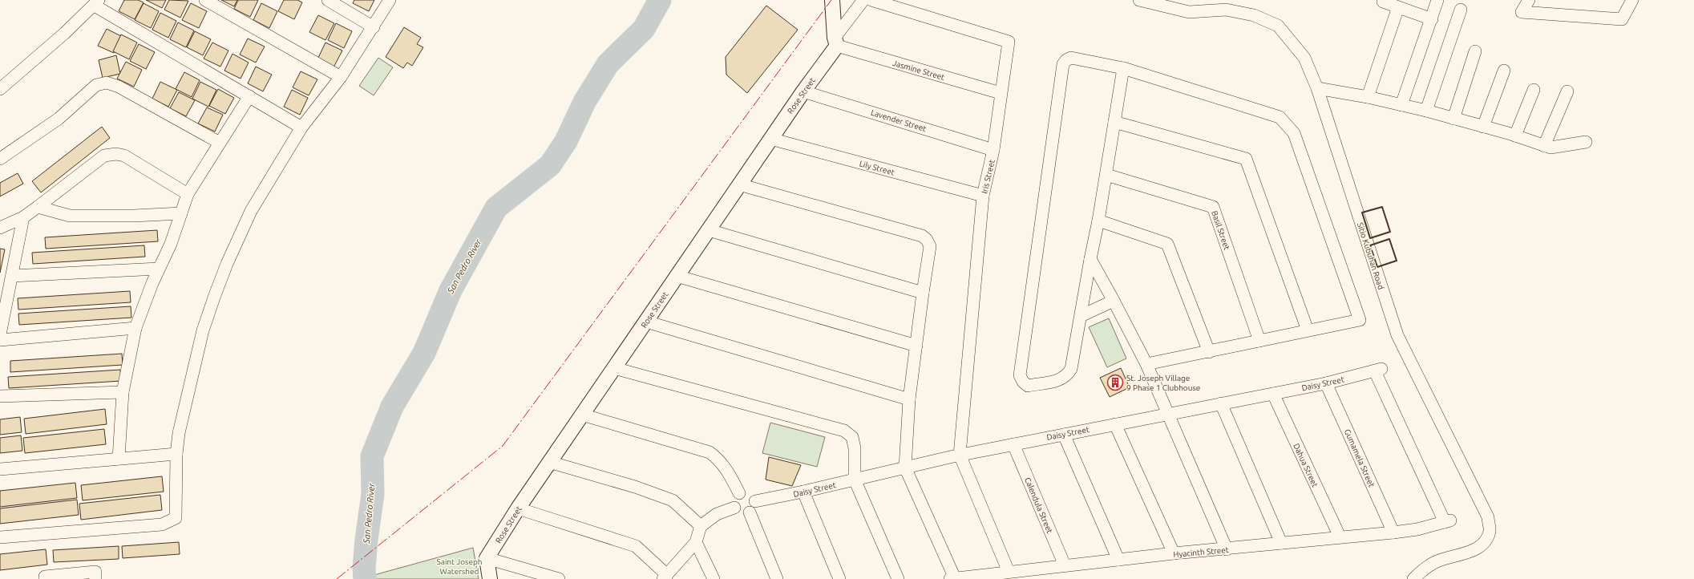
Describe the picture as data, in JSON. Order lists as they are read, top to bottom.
{
  "streets": {
    "street": [
      "Jasmine Street",
      "Rose Street",
      "Lavender Street",
      "Lily Street",
      "Iris Street",
      "Basil Street",
      "Sitio Kubuhan Road",
      "Daisy Street",
      "Gumamela Street",
      "Dahua Street",
      "Calendula Street",
      "Hyacinth Street"
    ]
  },
  "crossings": [
    ["Jasmine Street", "Rose Street"],
    ["Jasmine Street", "Iris Street"],
    ["Rose Street", "Lavender Street"],
    ["Rose Street", "Lily Street"],
    ["Lavender Street", "Iris Street"],
    ["Lily Street", "Iris Street"],
    ["Iris Street", "Daisy Street"],
    ["Daisy Street", "Gumamela Street"],
    ["Daisy Street", "Dahua Street"],
    ["Daisy Street", "Calendula Street"],
    ["Daisy Street", "Hyacinth Street"],
    ["Gumamela Street", "Hyacinth Street"],
    ["Dahua Street", "Hyacinth Street"],
    ["Calendula Street", "Hyacinth Street"]
  ],
  "water": ["San Pedro River"],
  "parks": ["Saint Joseph Watershed"],
  "places": {
    "building": ["St. Joseph Village 9 Phase 1 Clubhouse"]
  }
}
